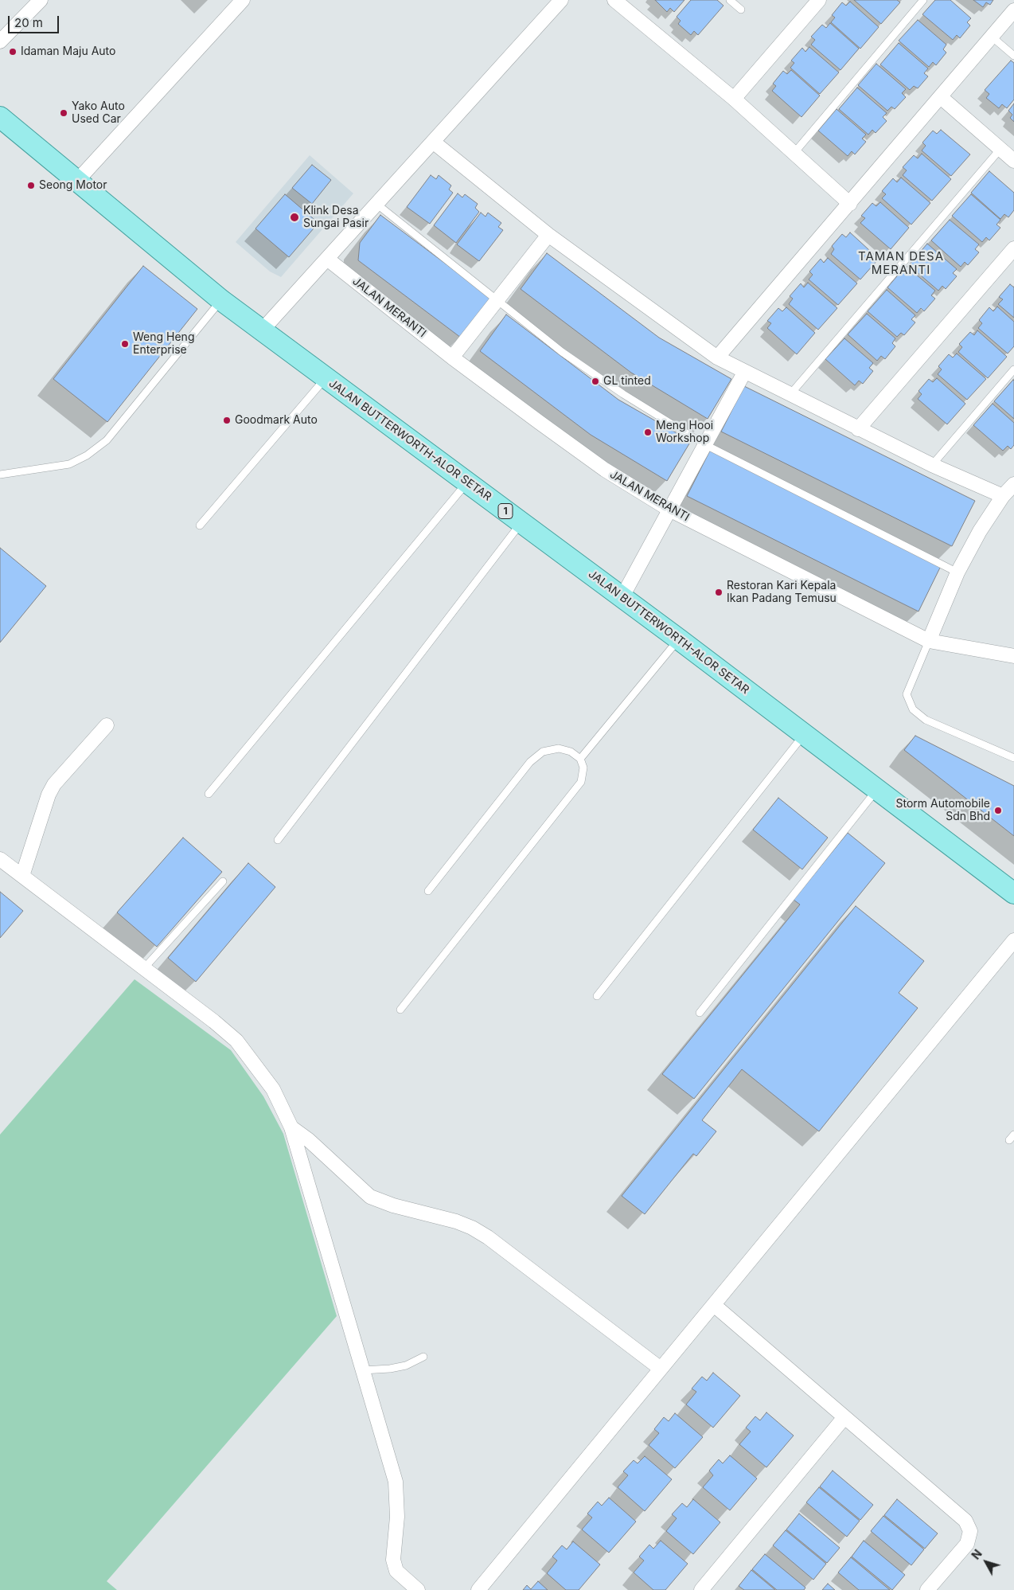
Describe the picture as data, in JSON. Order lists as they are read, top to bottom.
{
  "streets": {
    "main road": ["JALAN BUTTERWORTH-ALOR SETAR", "1"],
    "street": ["JALAN MERANTI"]
  },
  "districts": ["TAMAN DESA MERANTI"],
  "places": [
    "Idaman Maju Auto",
    "Yako Auto Used Car",
    "Seong Motor",
    "Klink Desa Sungai Pasir",
    "Weng Heng Enterprise",
    "GL tinted",
    "Goodmark Auto",
    "Meng Hooi Workshop",
    "Restoran Kari Kepala Ikan Padang Temusu",
    "Storm Automobile Sdn Bhd"
  ],
  "scale_bar": "20 m",
  "north": "top left"
}
